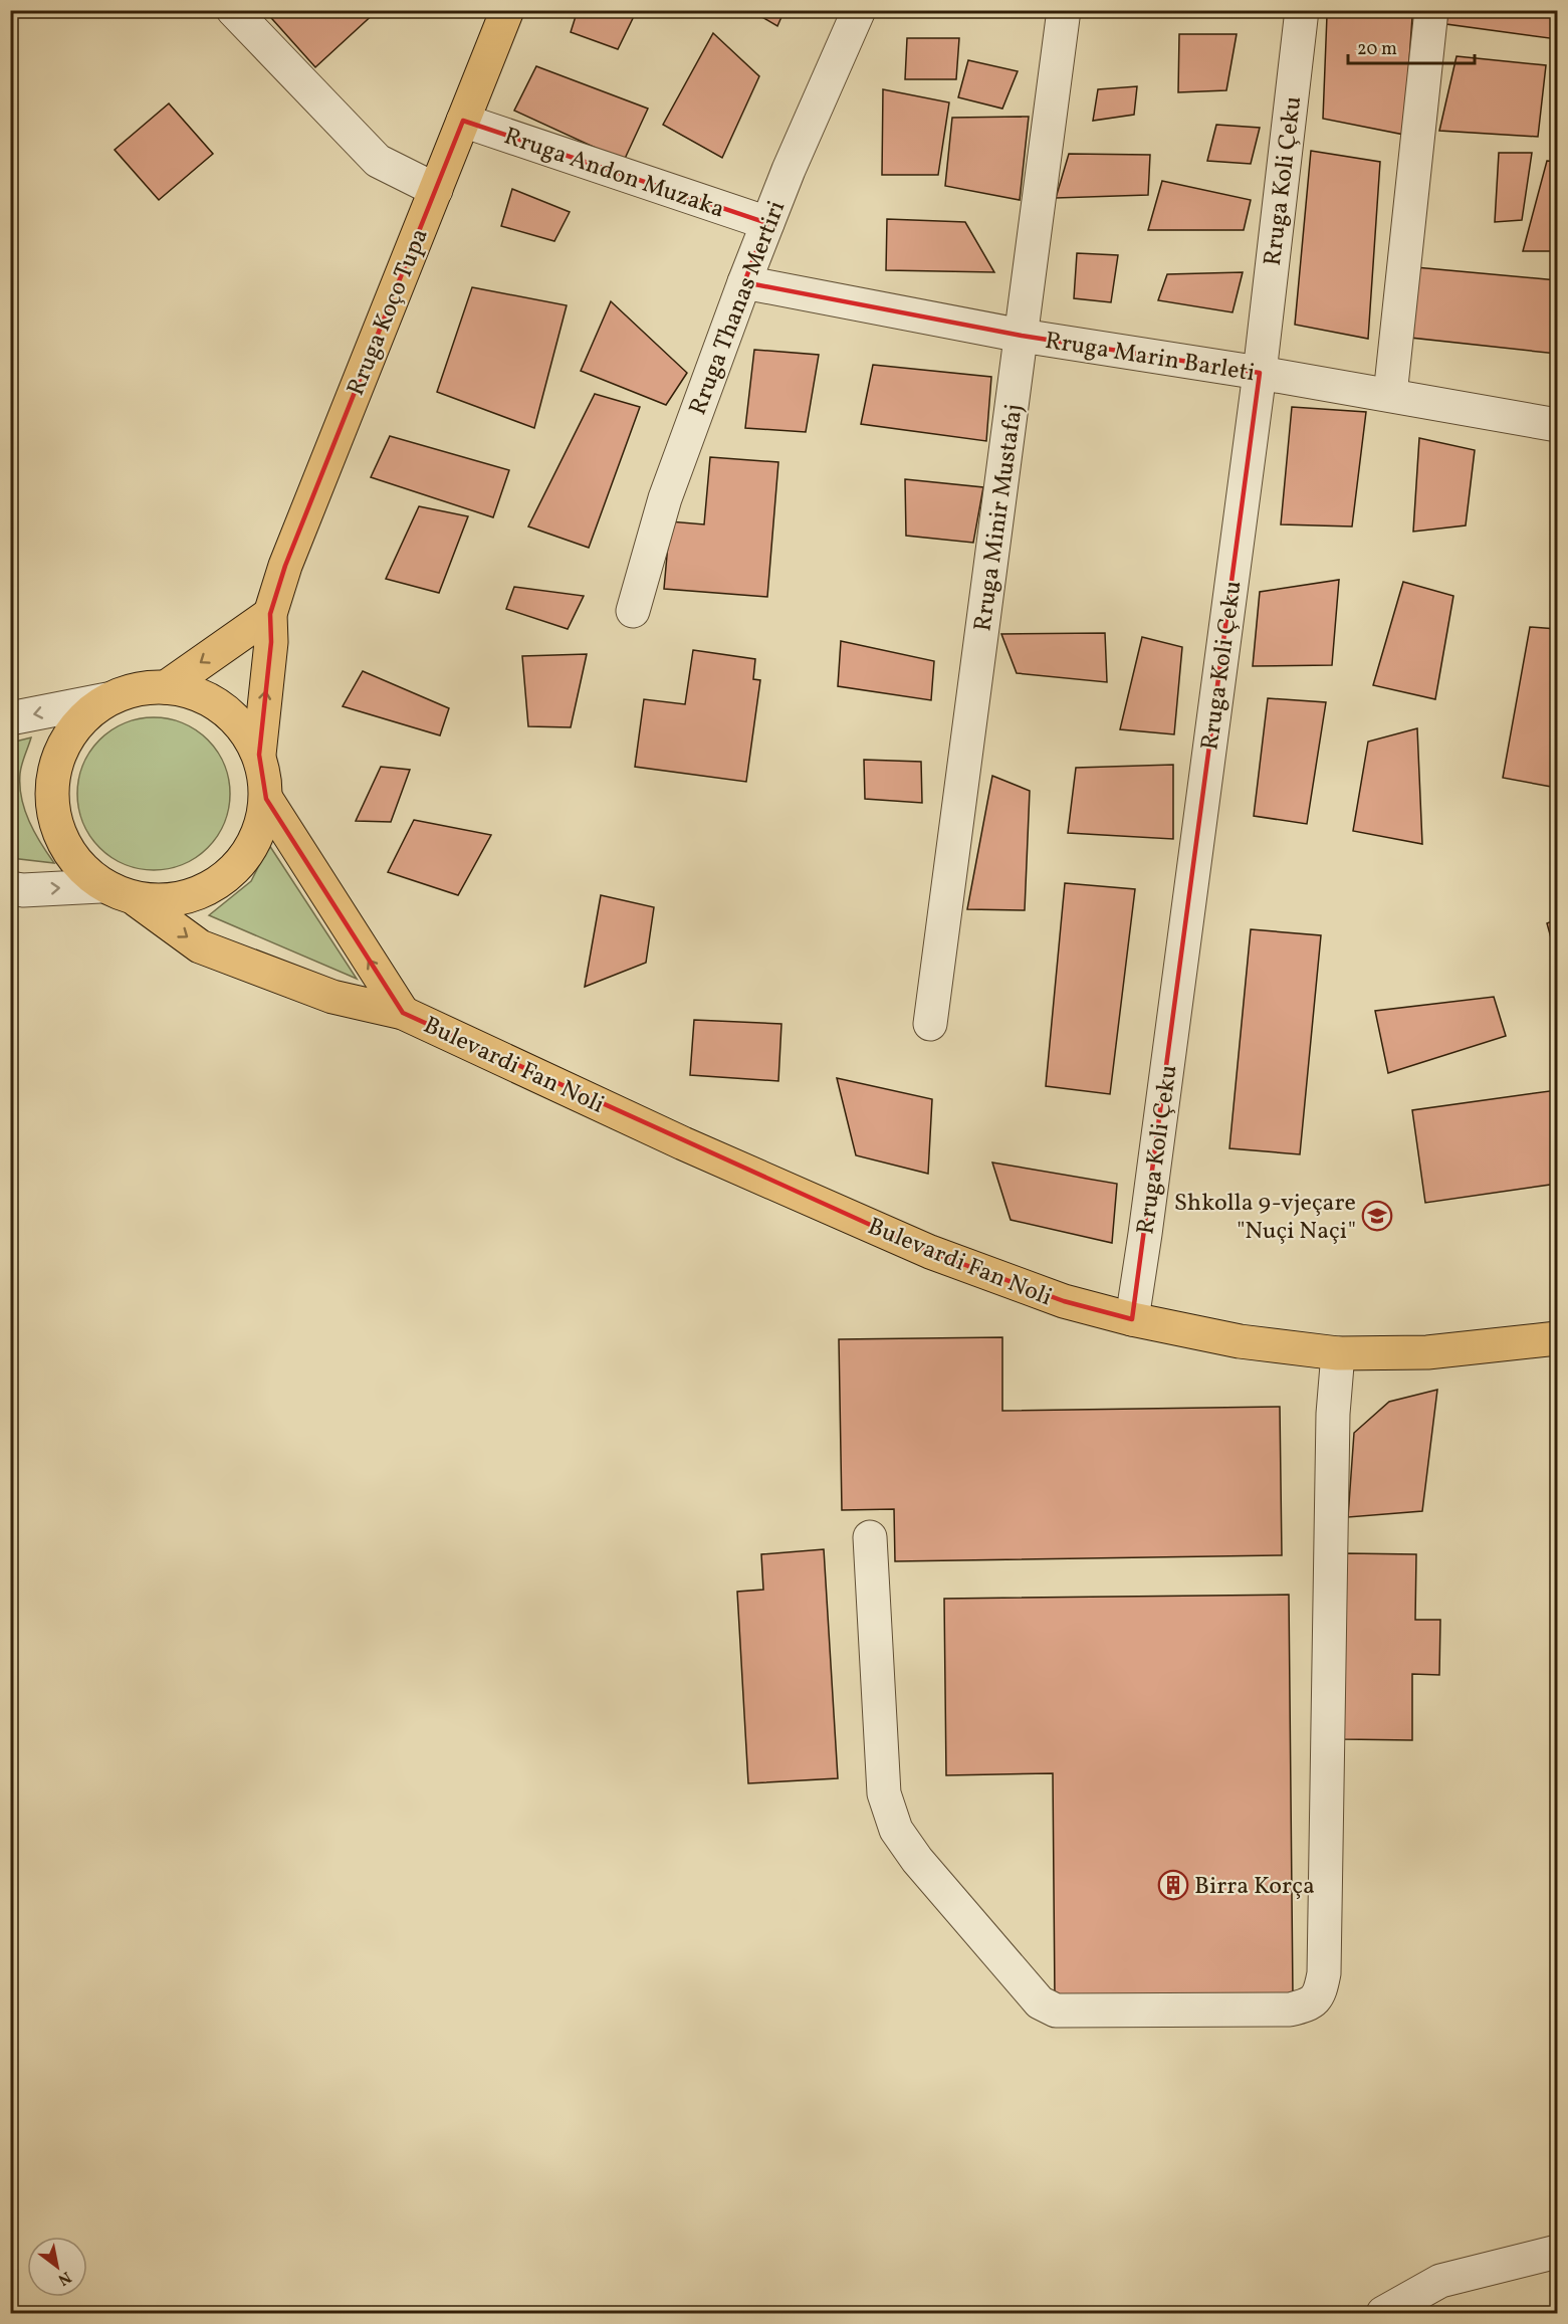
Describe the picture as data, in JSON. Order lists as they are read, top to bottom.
{
  "streets": {
    "main road": ["Rruga Koço Tupa", "Bulevardi Fan Noli"],
    "street": [
      "Rruga Andon Muzaka",
      "Rruga Koli Çeku",
      "Rruga Thanas Mertiri",
      "Rruga Marin Barleti",
      "Rruga Minir Mustafaj"
    ]
  },
  "crossings": [
    ["Rruga Andon Muzaka", "Rruga Thanas Mertiri"],
    ["Rruga Andon Muzaka", "Rruga Koço Tupa"],
    ["Rruga Koli Çeku", "Rruga Marin Barleti"],
    ["Rruga Koli Çeku", "Bulevardi Fan Noli"],
    ["Rruga Thanas Mertiri", "Rruga Marin Barleti"],
    ["Rruga Koço Tupa", "Bulevardi Fan Noli"],
    ["Rruga Marin Barleti", "Rruga Minir Mustafaj"]
  ],
  "places": {
    "school or university": ["Shkolla 9-vjeçare \"Nuçi Naçi\""],
    "building": ["Birra Korça"]
  },
  "scale_bar": "20 m",
  "north": "bottom right"
}
